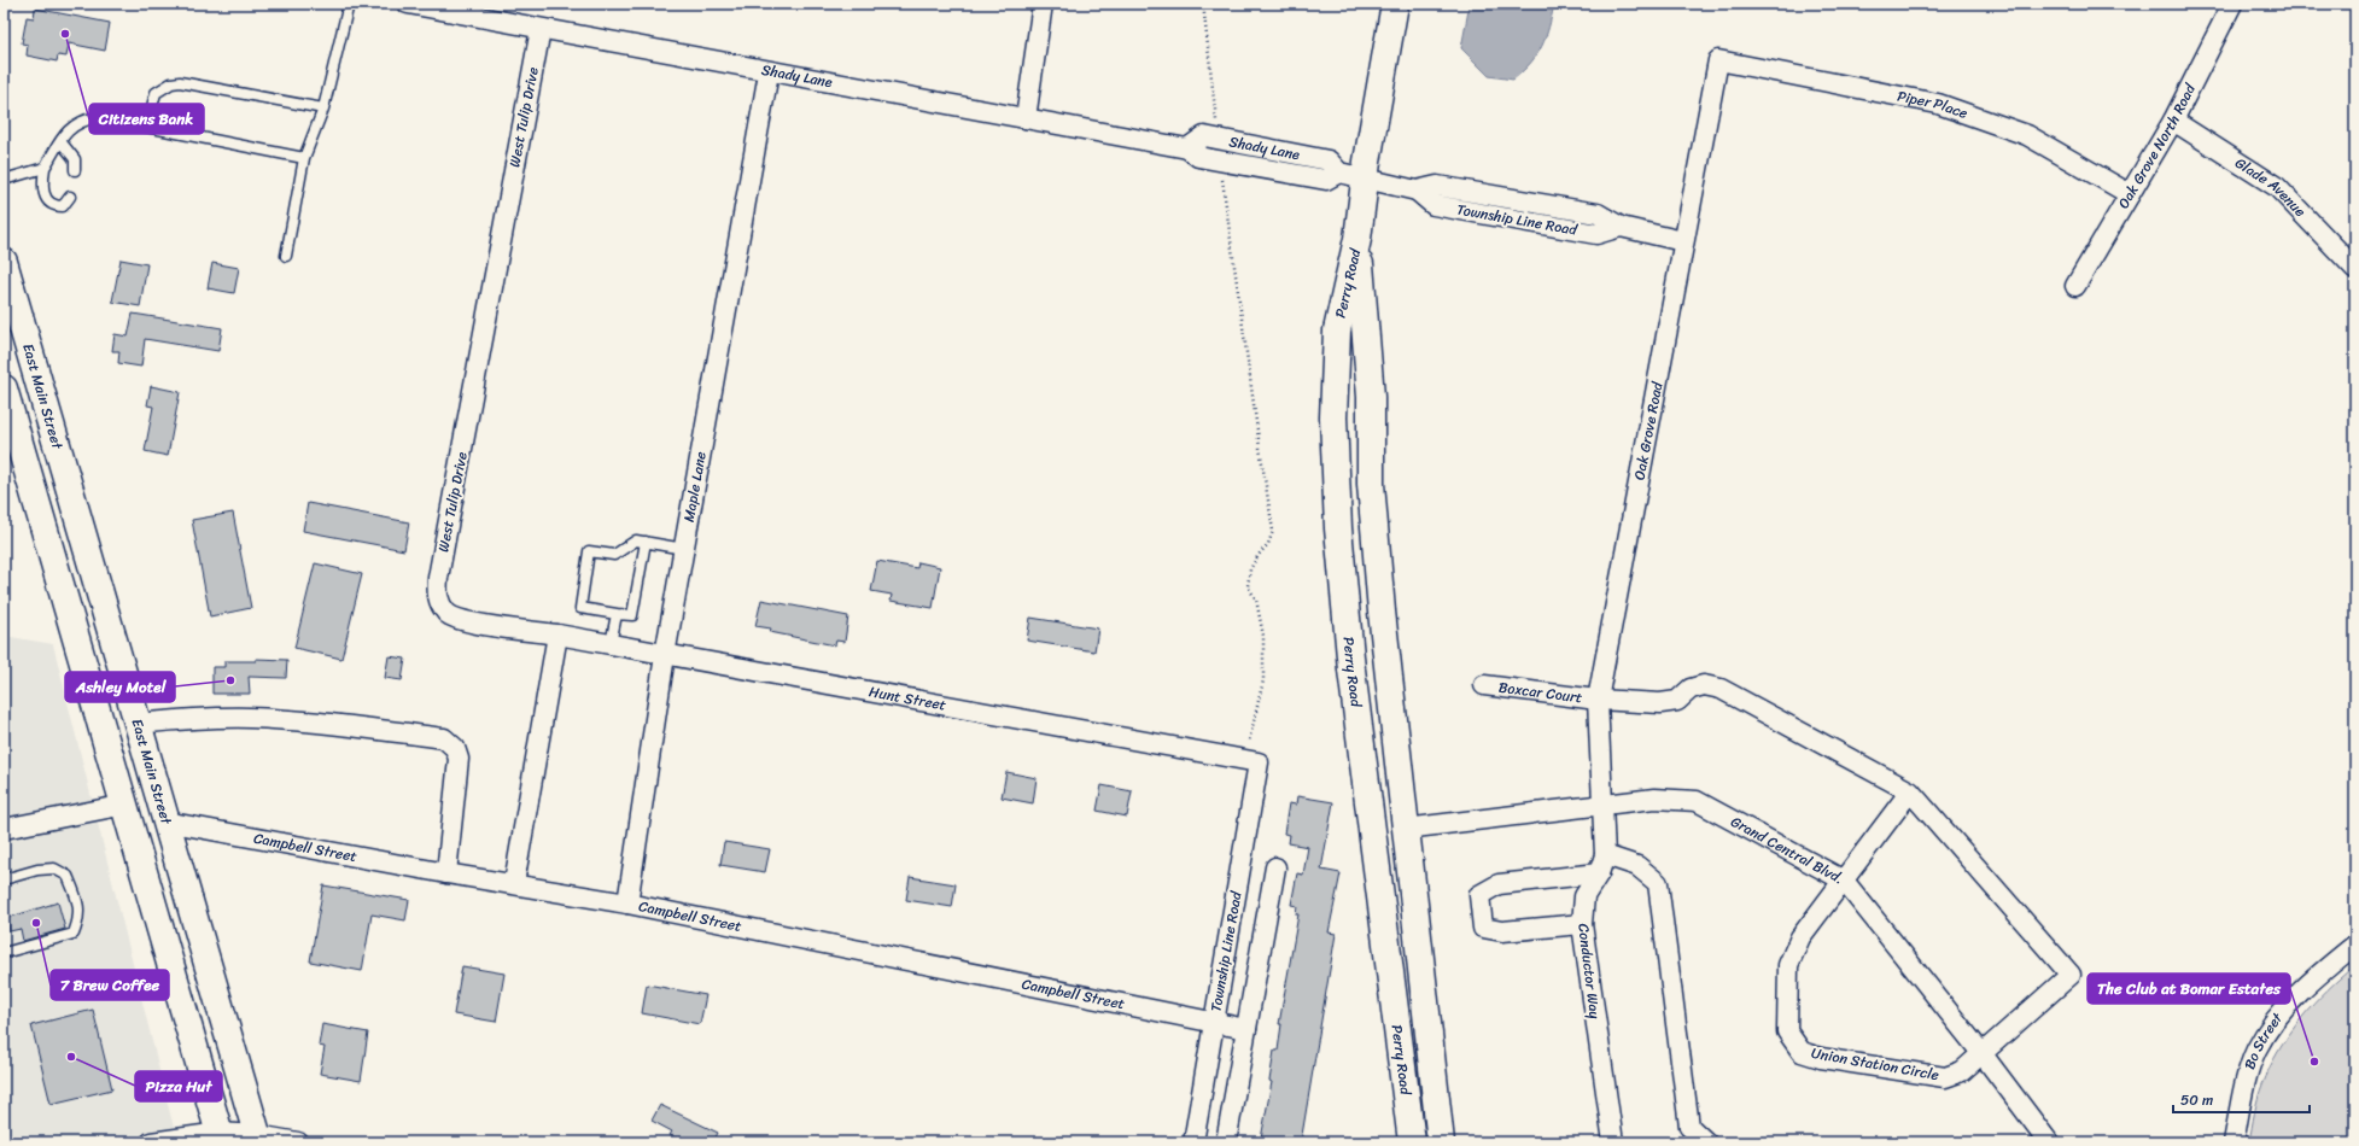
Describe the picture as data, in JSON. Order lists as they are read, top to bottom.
{
  "streets": {
    "street": [
      "Shady Lane",
      "Piper Place",
      "West Tulip Drive",
      "Oak Grove North Road",
      "Glade Avenue",
      "Township Line Road",
      "Perry Road",
      "East Main Street",
      "Oak Grove Road",
      "Maple Lane",
      "Boxcar Court",
      "Hunt Street",
      "Campbell Street",
      "Grand Central Blvd.",
      "Conductor Way",
      "Bo Street",
      "Union Station Circle"
    ]
  },
  "crossings": [
    ["Shady Lane", "West Tulip Drive"],
    ["Shady Lane", "Township Line Road"],
    ["Shady Lane", "Maple Lane"],
    ["Piper Place", "Oak Grove North Road"],
    ["Piper Place", "Oak Grove Road"],
    ["West Tulip Drive", "Hunt Street"],
    ["Oak Grove North Road", "Glade Avenue"],
    ["Township Line Road", "Oak Grove Road"],
    ["Township Line Road", "Hunt Street"],
    ["Township Line Road", "Campbell Street"],
    ["Perry Road", "Grand Central Blvd."],
    ["East Main Street", "Campbell Street"],
    ["Oak Grove Road", "Boxcar Court"],
    ["Oak Grove Road", "Grand Central Blvd."],
    ["Oak Grove Road", "Conductor Way"],
    ["Maple Lane", "Hunt Street"],
    ["Maple Lane", "Campbell Street"],
    ["Boxcar Court", "Union Station Circle"],
    ["Grand Central Blvd.", "Conductor Way"],
    ["Grand Central Blvd.", "Union Station Circle"]
  ],
  "places": [
    "Citizens Bank",
    "Ashley Motel",
    "7 Brew Coffee",
    "Pizza Hut",
    "The Club at Bomar Estates"
  ],
  "scale_bar": "50 m"
}
